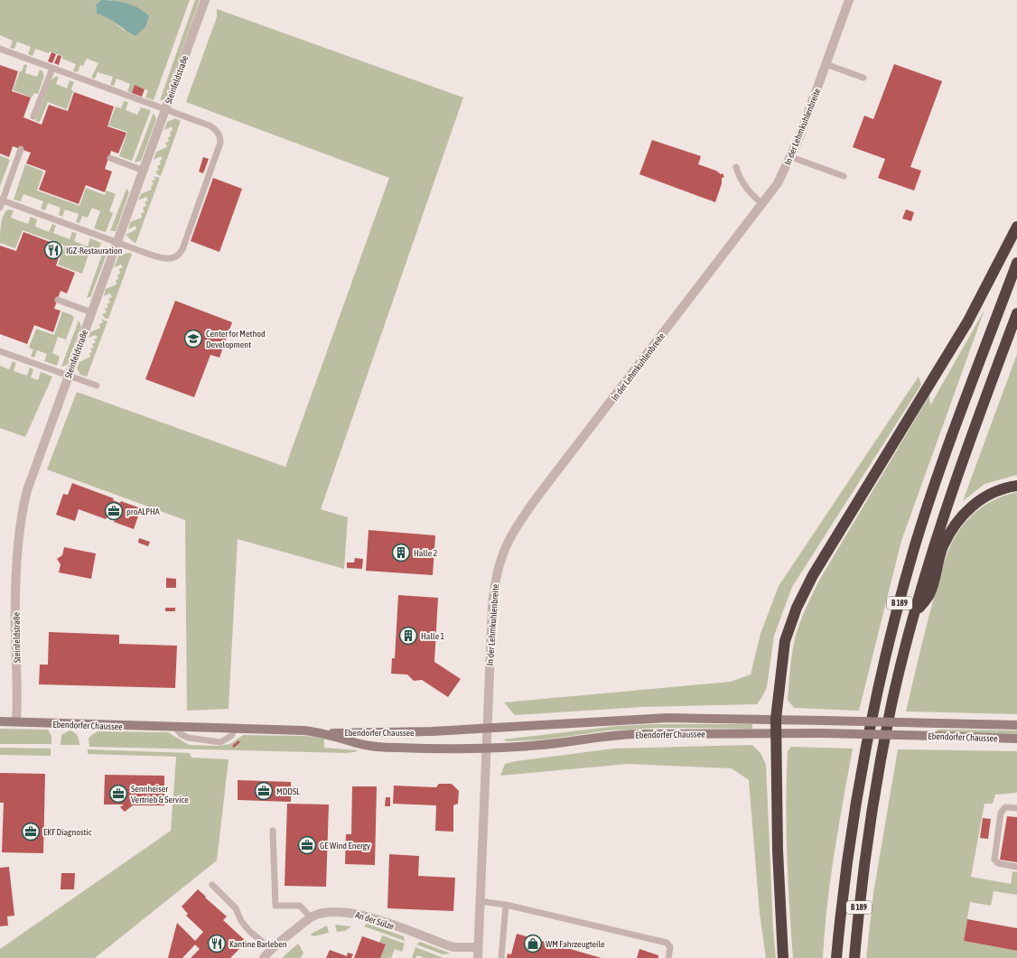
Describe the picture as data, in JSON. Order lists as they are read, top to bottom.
{
  "streets": {
    "highway": ["B 189"],
    "main road": ["Ebendorfer Chaussee"],
    "street": ["Steinfeldstraße", "In der Lehmkuhlenbreite", "An der Sülze"]
  },
  "crossings": [
    ["Steinfeldstraße", "Ebendorfer Chaussee"],
    ["In der Lehmkuhlenbreite", "Ebendorfer Chaussee"]
  ],
  "places": {
    "restaurant": ["IGZ-Restauration", "Kantine Barleben"],
    "school or university": ["Center for Method Development"],
    "office": [
      "proALPHA",
      "MDDSL",
      "Sennheiser Vertrieb & Service",
      "EKF Diagnostic",
      "GE Wind Energy"
    ],
    "building": ["Halle 2", "Halle 1"],
    "shop": ["WM Fahrzeugteile"]
  }
}
